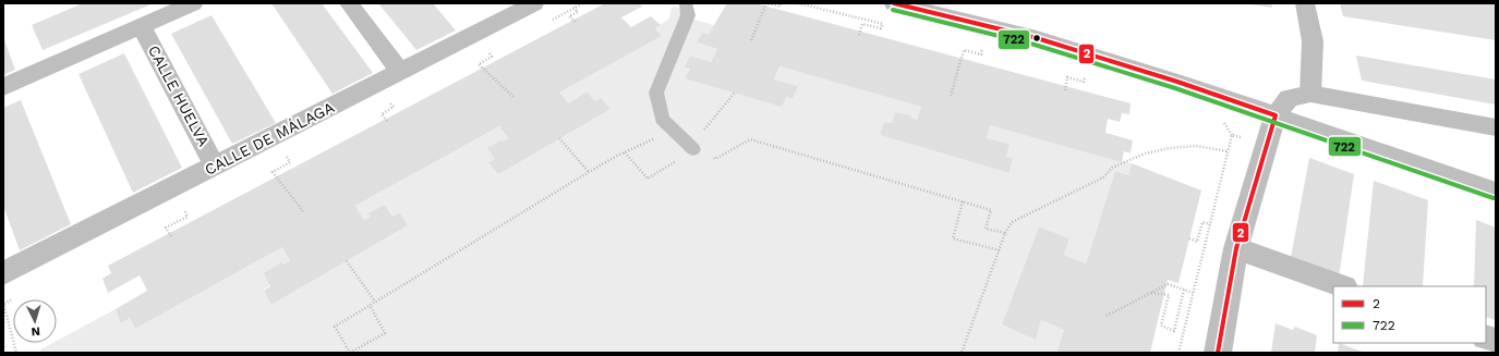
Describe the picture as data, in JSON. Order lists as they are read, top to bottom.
{
  "streets": {
    "street": ["CALLE HUELVA", "CALLE DE MÁLAGA"]
  },
  "crossings": [
    ["CALLE HUELVA", "CALLE DE MÁLAGA"]
  ],
  "lines": ["transit line 2", "transit line 722"],
  "legend": ["2", "722"],
  "north": "bottom"
}
